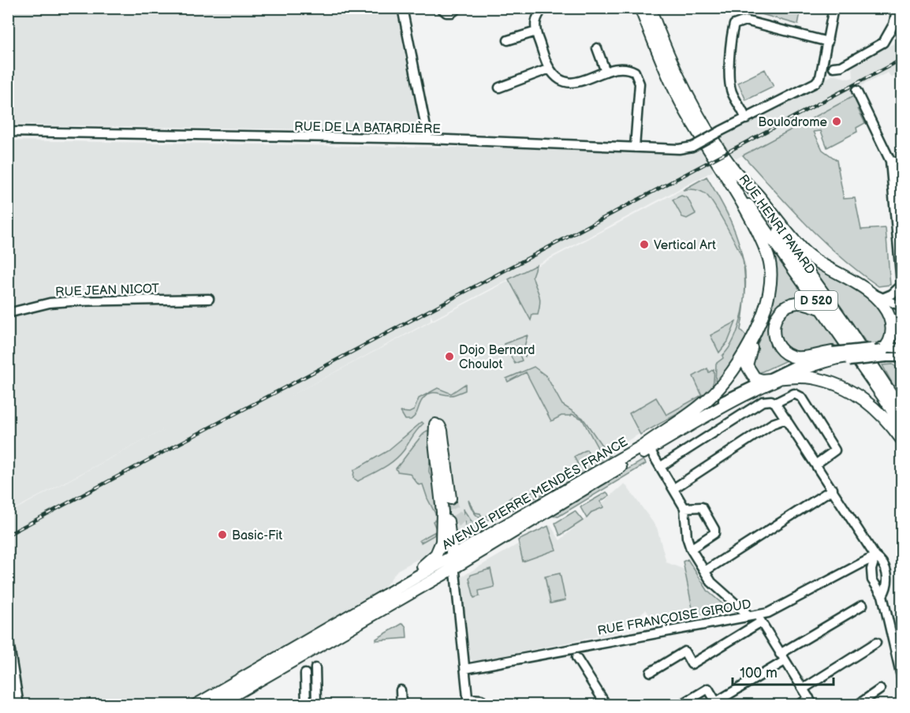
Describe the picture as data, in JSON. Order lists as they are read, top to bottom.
{
  "streets": {
    "main road": ["RUE HENRI PAVARD", "D 520", "AVENUE PIERRE MENDÈS FRANCE"],
    "street": ["RUE DE LA BATARDIÈRE", "RUE JEAN NICOT", "RUE FRANÇOISE GIROUD"]
  },
  "crossings": [
    ["RUE HENRI PAVARD", "D 520"]
  ],
  "places": [
    "Boulodrome",
    "Vertical Art",
    "Dojo Bernard Choulot",
    "Basic-Fit"
  ],
  "scale_bar": "100 m"
}
